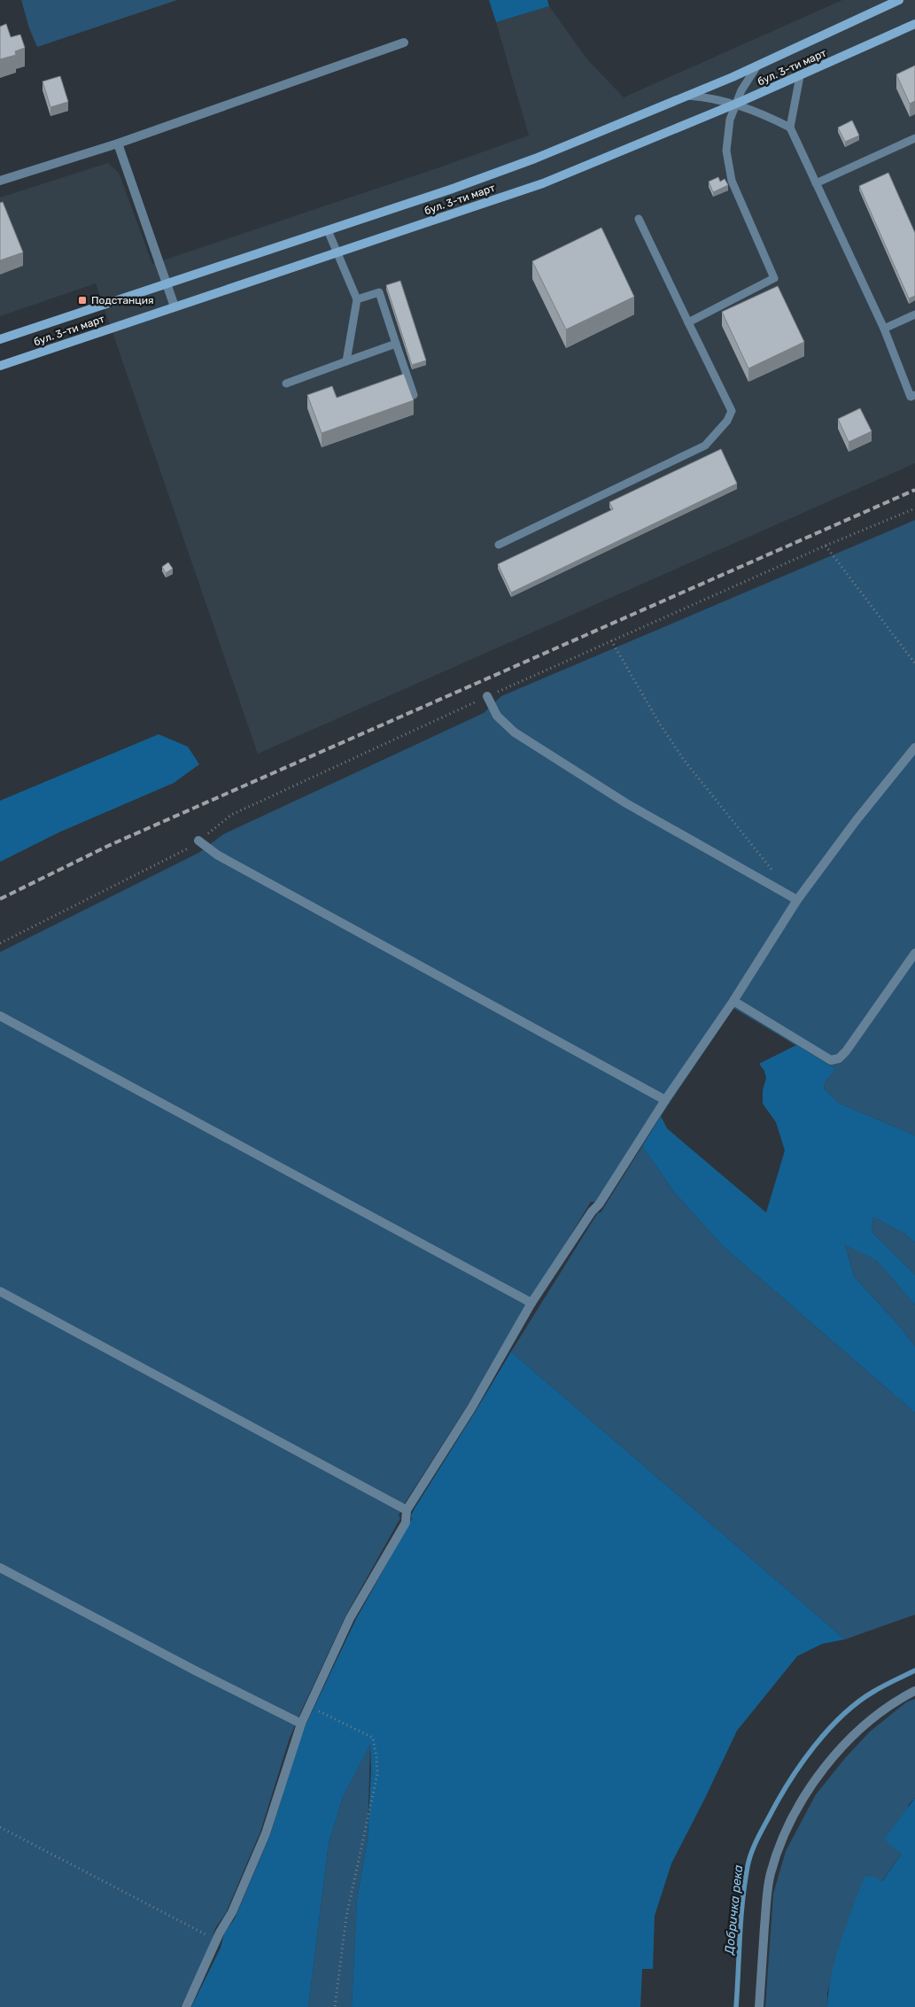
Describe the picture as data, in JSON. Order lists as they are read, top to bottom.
{
  "streets": {
    "main road": ["бул. 3-ти март"]
  },
  "water": ["Добричка река"],
  "places": {
    "transit": ["Подстанция"]
  }
}
